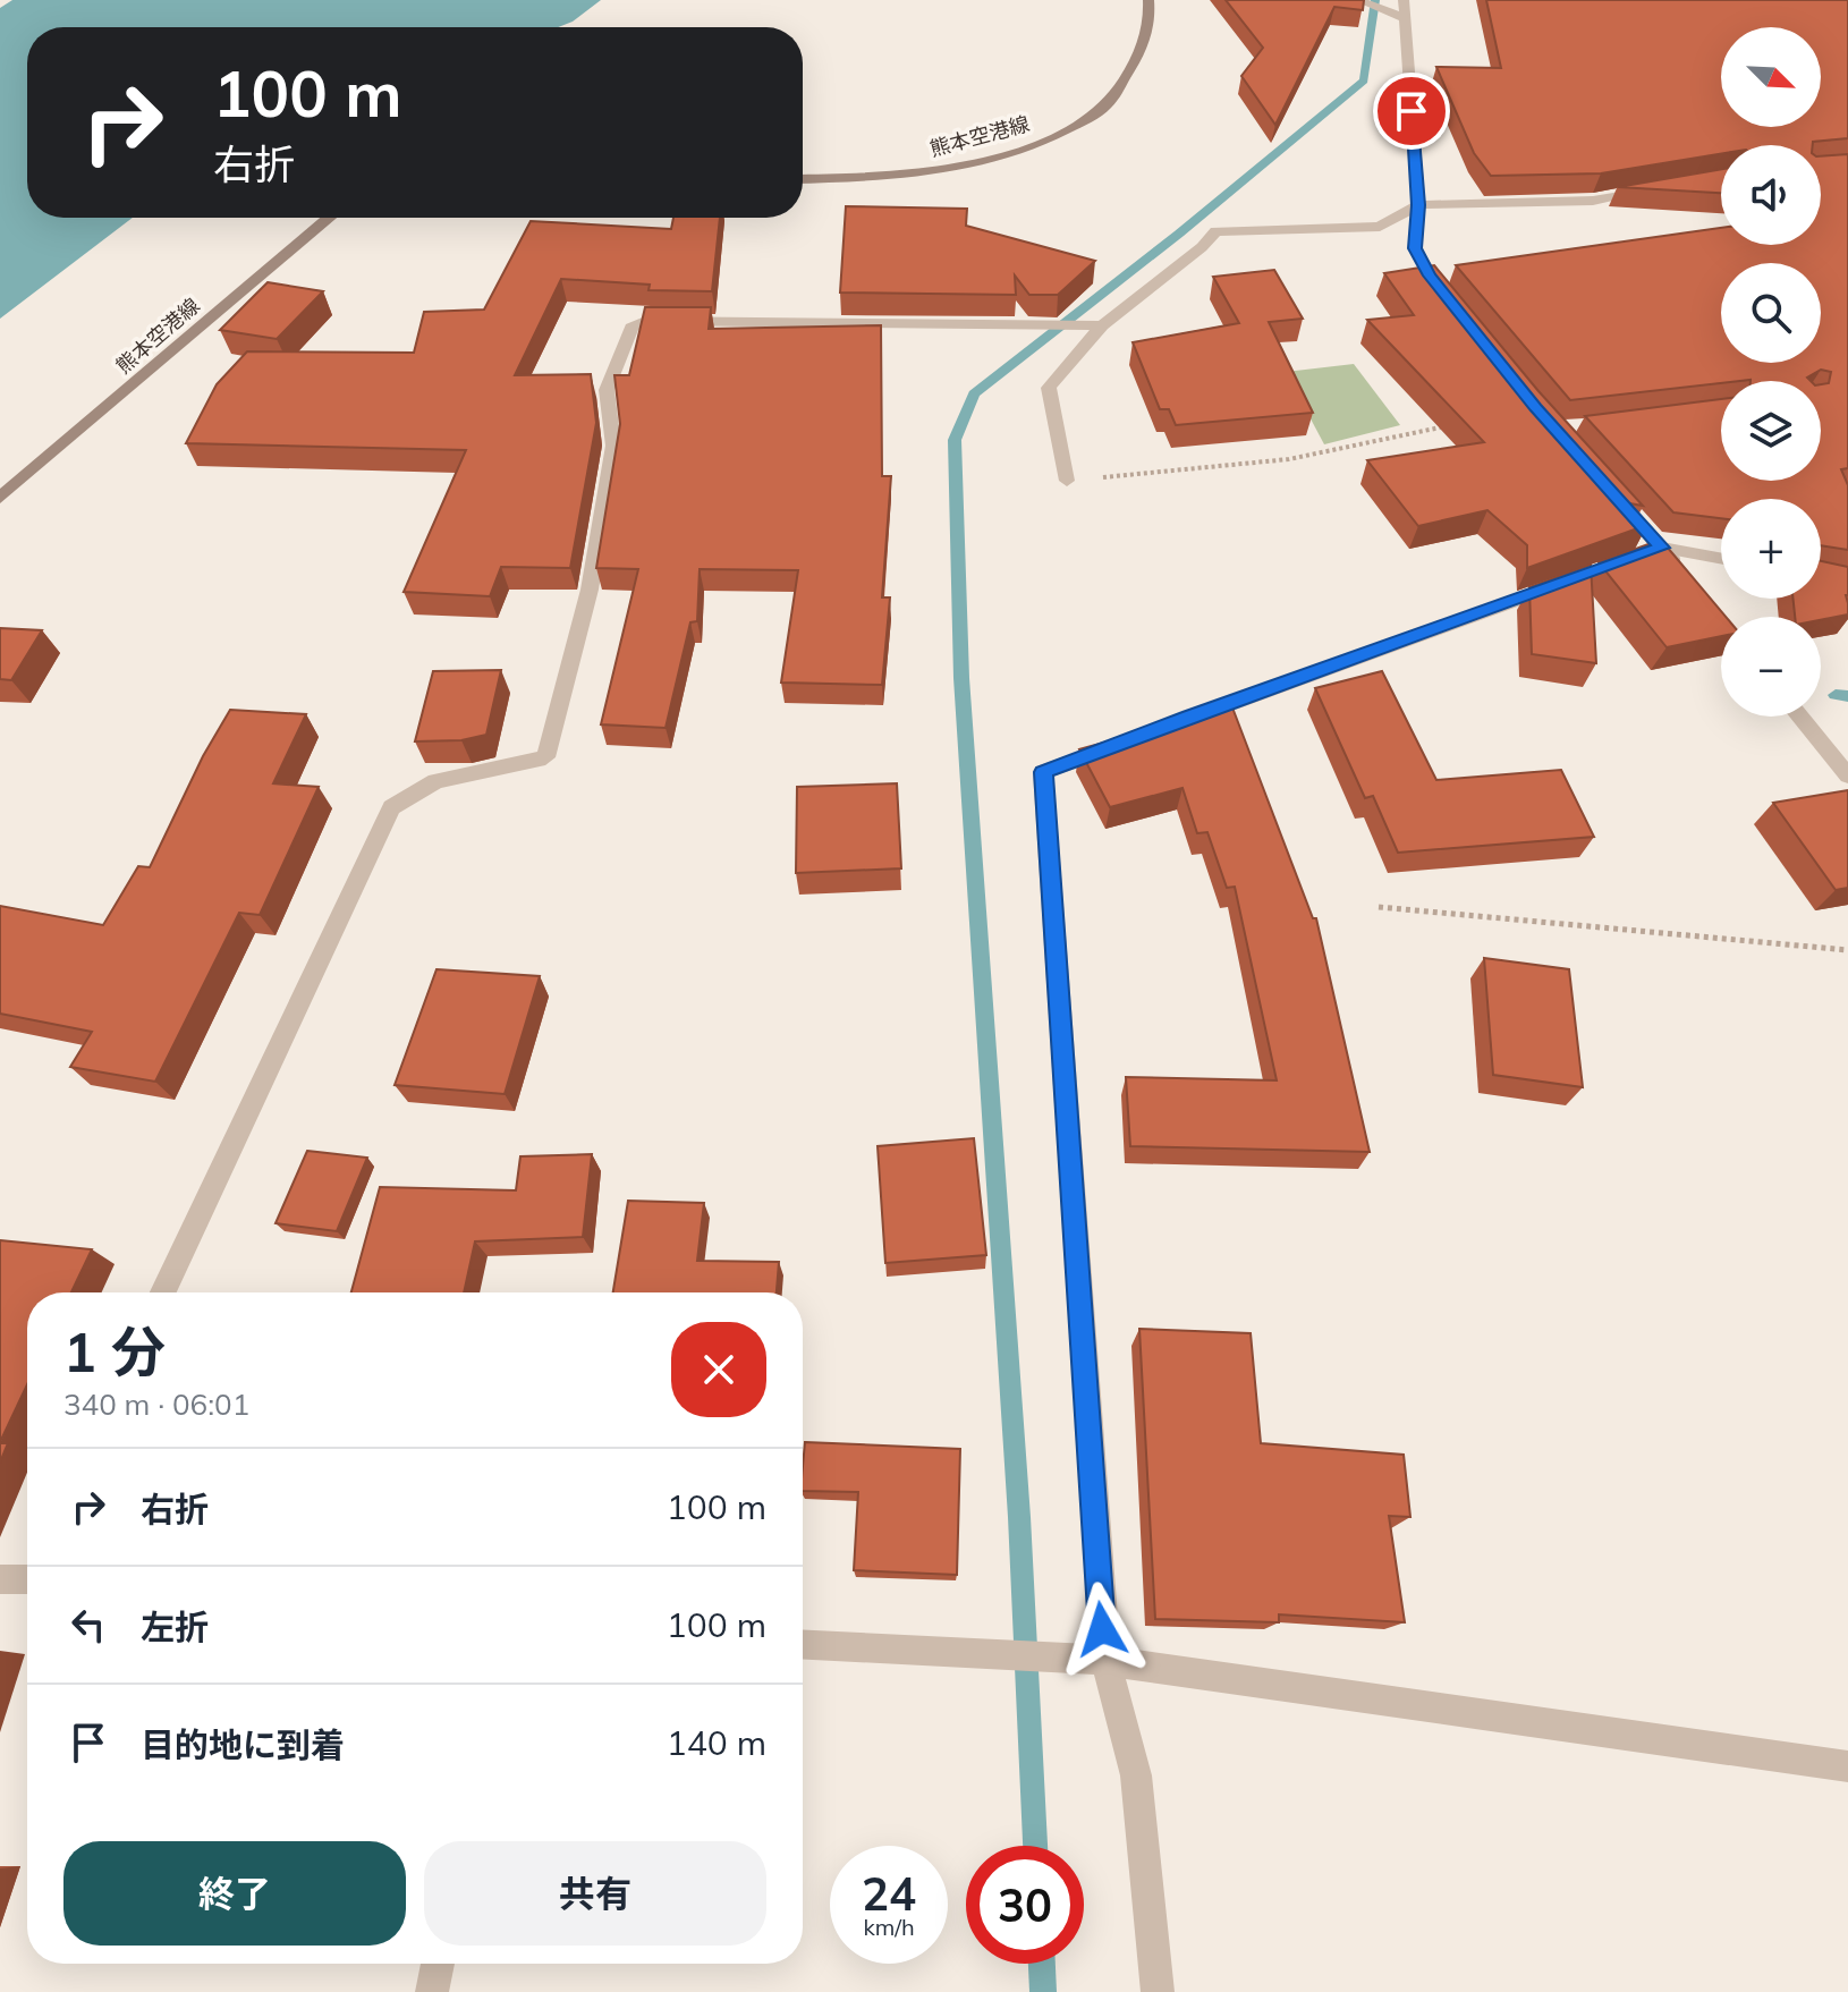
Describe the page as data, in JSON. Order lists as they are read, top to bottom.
{
  "streets": {
    "main road": ["熊本空港線"]
  },
  "north": "bottom right",
  "page": {
    "map_buttons": ["+", "−"],
    "turn": ["100 m", "右折"],
    "heading": ["1 分", "340 m · 06:01"],
    "list": [
      {
        "name": "右折",
        "value": "100 m"
      },
      {
        "name": "左折",
        "value": "100 m"
      },
      {
        "name": "目的地に到着",
        "value": "140 m"
      }
    ],
    "buttons": ["終了", "共有"],
    "speed": "24 km/h",
    "limit": "30"
  }
}
